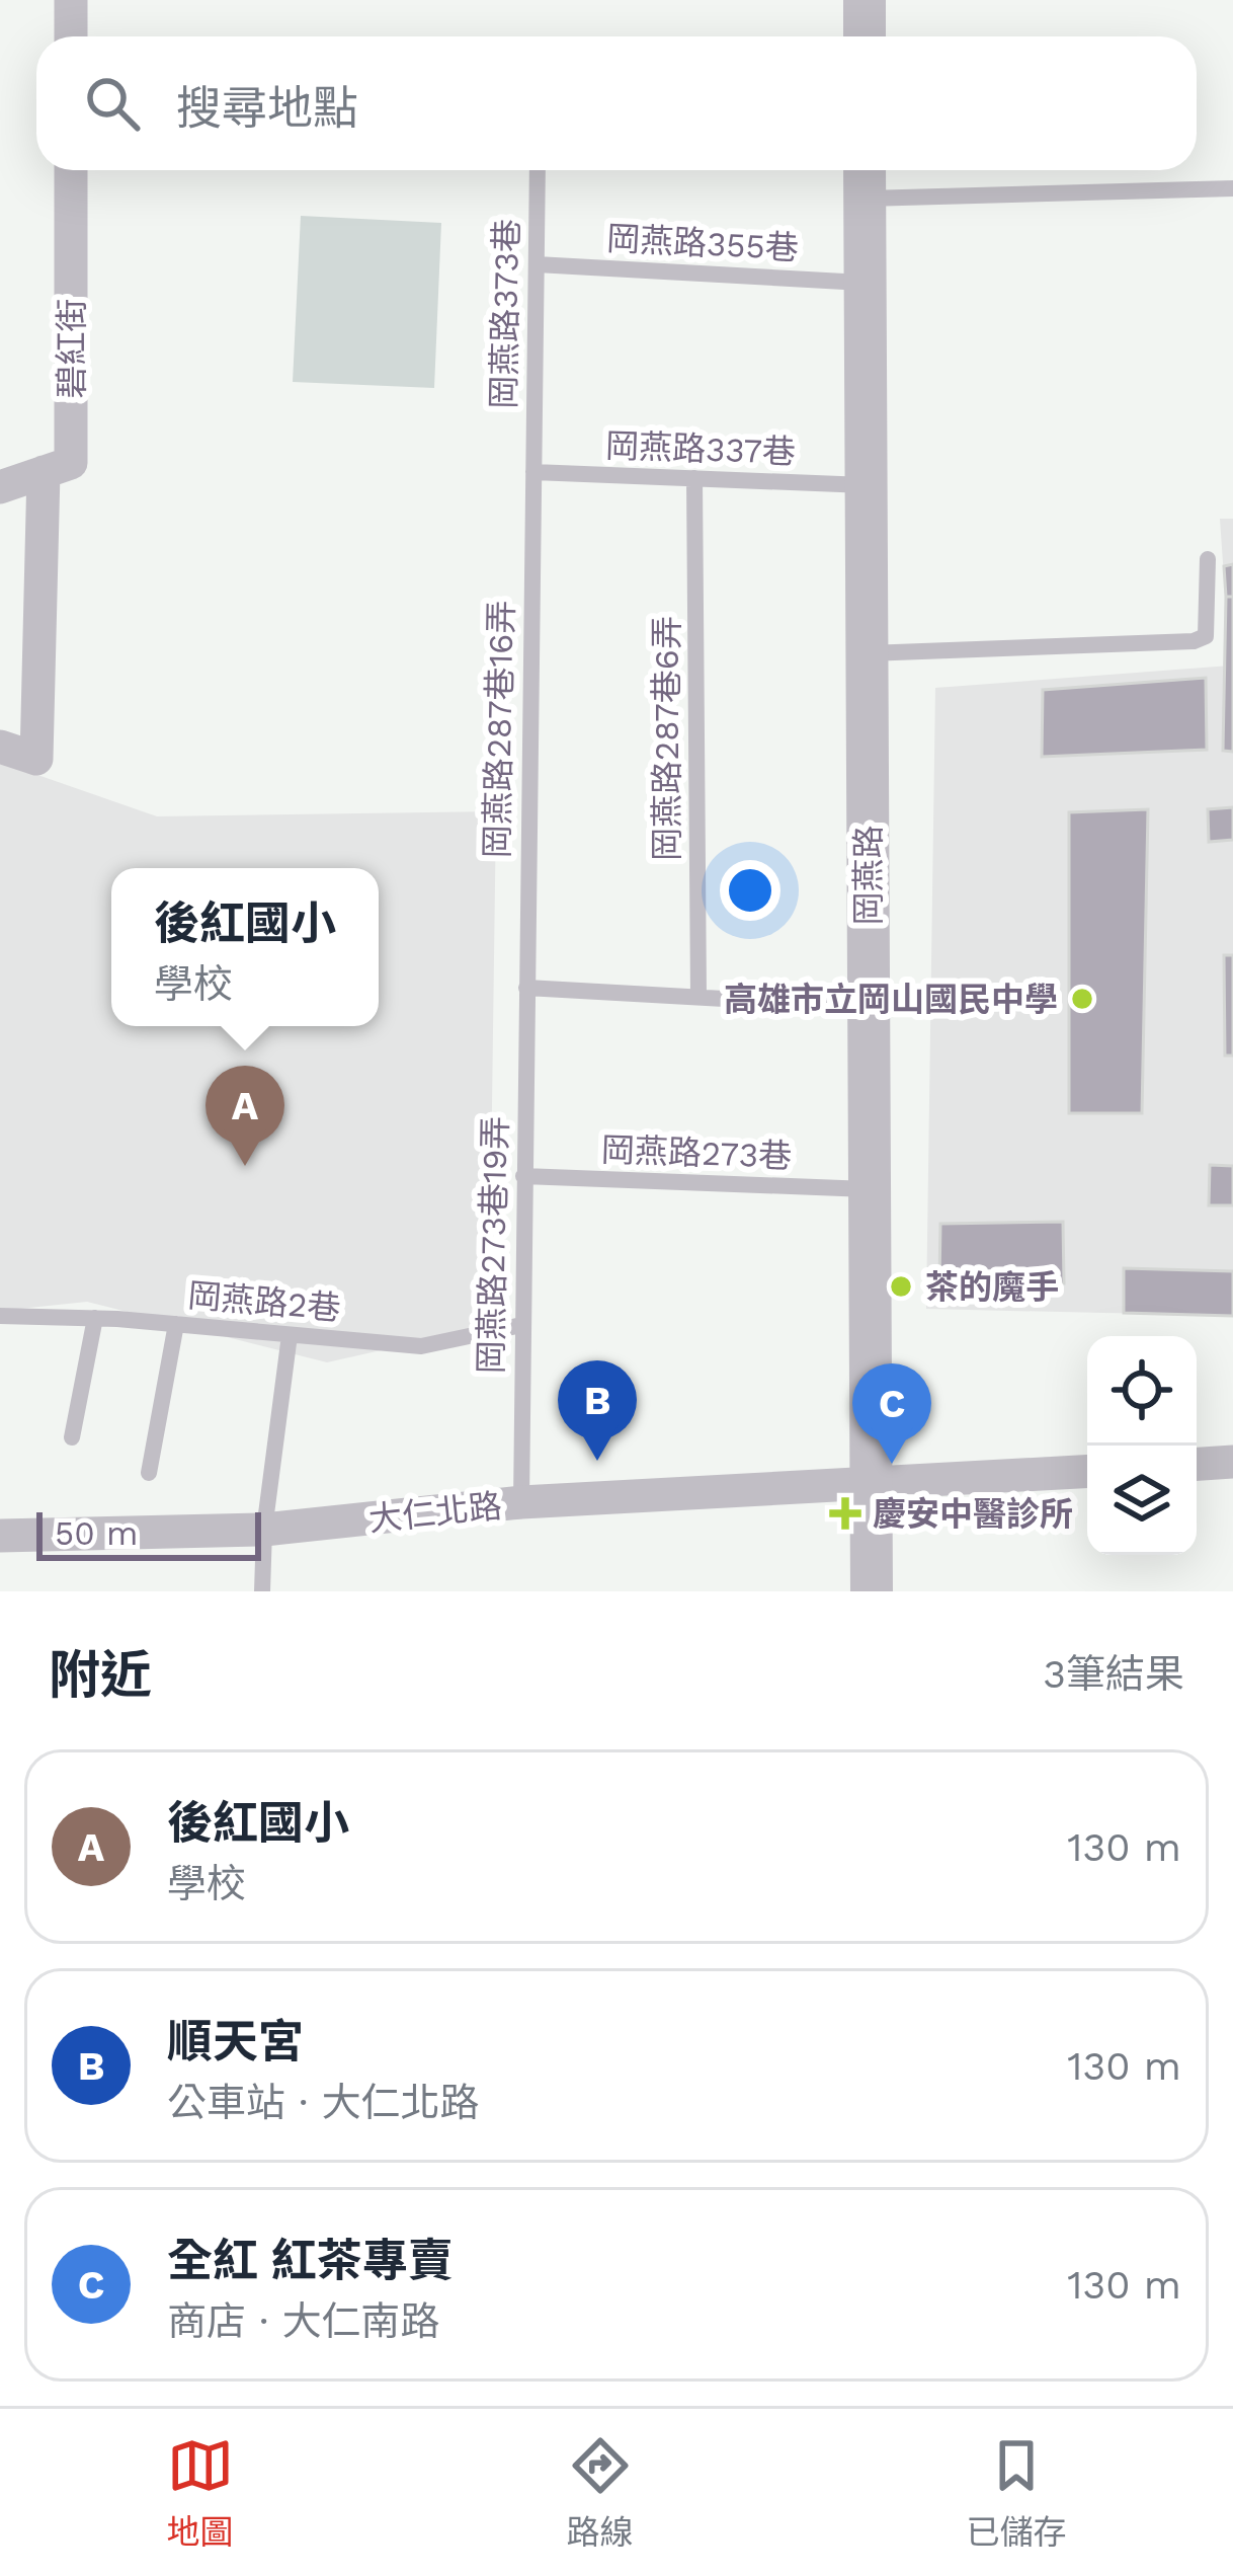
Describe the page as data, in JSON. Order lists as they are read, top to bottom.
{
  "streets": {
    "street": ["碧紅街", "岡燕路", "大仁北路"],
    "lane": [
      "岡燕路355巷",
      "岡燕路373巷",
      "岡燕路337巷",
      "岡燕路287巷16弄",
      "岡燕路287巷6弄",
      "岡燕路273巷",
      "岡燕路273巷19弄",
      "岡燕路2巷"
    ]
  },
  "crossings": [
    ["岡燕路355巷", "岡燕路373巷"],
    ["岡燕路355巷", "岡燕路"],
    ["岡燕路373巷", "岡燕路337巷"],
    ["岡燕路373巷", "岡燕路287巷16弄"],
    ["岡燕路337巷", "岡燕路287巷16弄"],
    ["岡燕路337巷", "岡燕路287巷6弄"],
    ["岡燕路337巷", "岡燕路"],
    ["岡燕路287巷16弄", "岡燕路273巷19弄"],
    ["岡燕路", "岡燕路273巷"],
    ["岡燕路", "大仁北路"],
    ["岡燕路273巷", "岡燕路273巷19弄"],
    ["岡燕路273巷19弄", "岡燕路2巷"],
    ["岡燕路273巷19弄", "大仁北路"]
  ],
  "places": {
    "other": ["高雄市立岡山國民中學", "茶的魔手"],
    "health": ["慶安中醫診所"]
  },
  "scale_bar": "50 m",
  "page": {
    "search": "搜尋地點",
    "popup": ["後紅國小", "學校"],
    "pins": ["A", "B", "C"],
    "scale": "50 m",
    "heading": ["附近", "3筆結果"],
    "list": [
      {
        "mark": "A",
        "name": "後紅國小",
        "note": "學校",
        "value": "130 m"
      },
      {
        "mark": "B",
        "name": "順天宮",
        "note": "公車站 · 大仁北路",
        "value": "130 m"
      },
      {
        "mark": "C",
        "name": "全紅 紅茶專賣",
        "note": "商店 · 大仁南路",
        "value": "130 m"
      }
    ],
    "nav": ["地圖", "路線", "已儲存"]
  }
}
